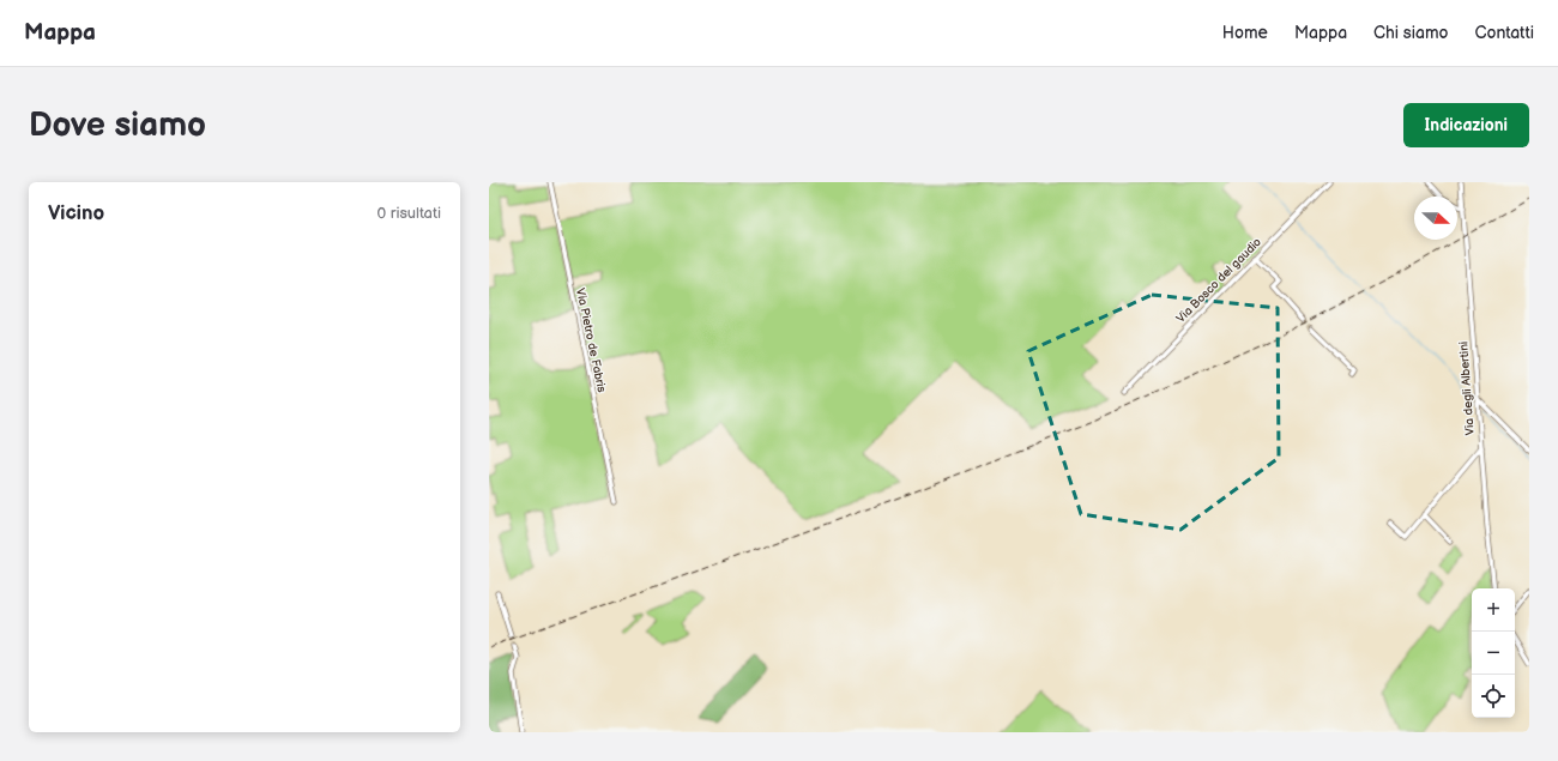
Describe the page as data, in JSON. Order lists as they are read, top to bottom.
{
  "streets": {
    "street": ["Via Bosco del gaudio", "Via Pietro de Fabris", "Via degli Albertini"]
  },
  "north": "right",
  "page": {
    "header": "Mappa",
    "nav": [
      "Home",
      "Mappa",
      "Chi siamo",
      "Contatti"
    ],
    "buttons": "Indicazioni",
    "title": "Dove siamo",
    "heading": ["Vicino", "0 risultati"],
    "map_buttons": ["+", "−"]
  }
}
